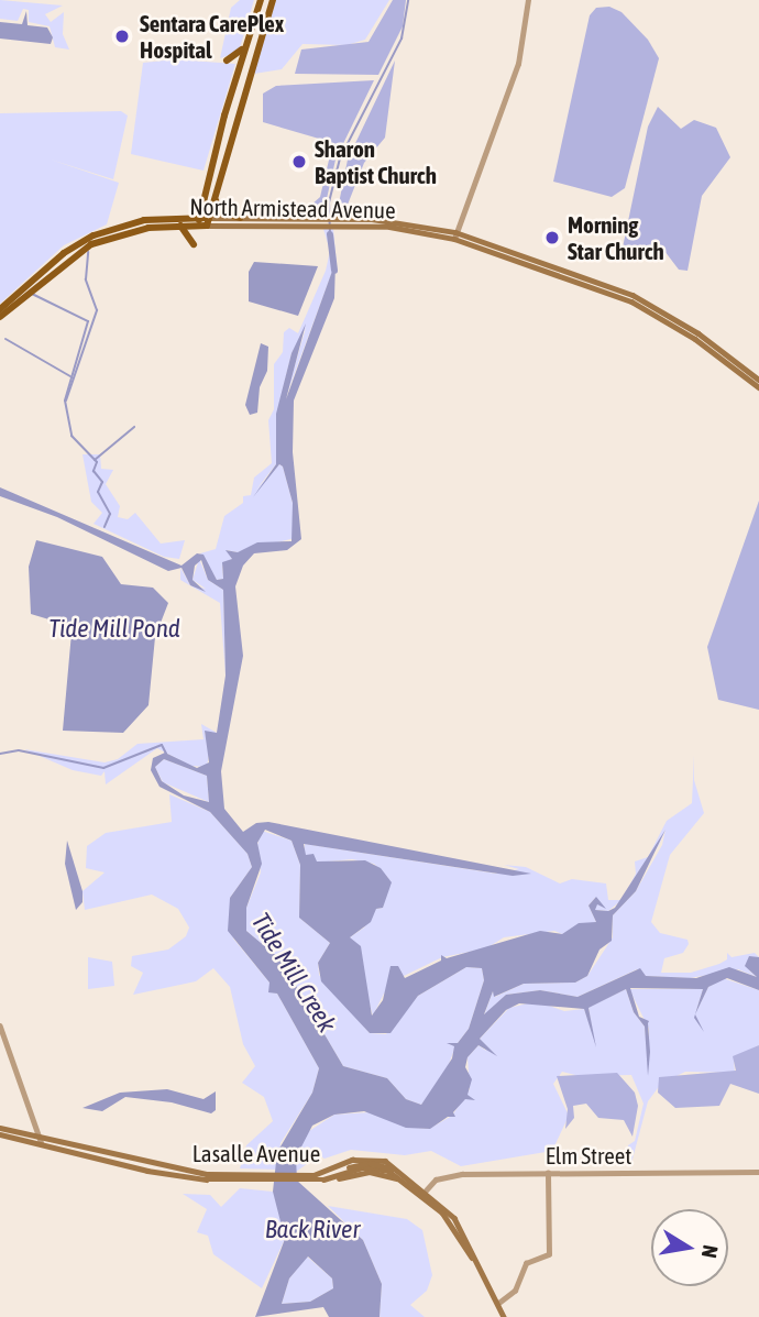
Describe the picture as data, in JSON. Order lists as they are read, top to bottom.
{
  "streets": {
    "main road": ["North Armistead Avenue", "Lasalle Avenue"],
    "street": ["Elm Street"]
  },
  "crossings": [
    ["Lasalle Avenue", "Elm Street"]
  ],
  "water": ["Tide Mill Pond", "Tide Mill Creek", "Back River"],
  "places": ["Sentara CarePlex Hospital", "Sharon Baptist Church", "Morning Star Church"],
  "north": "right"
}
